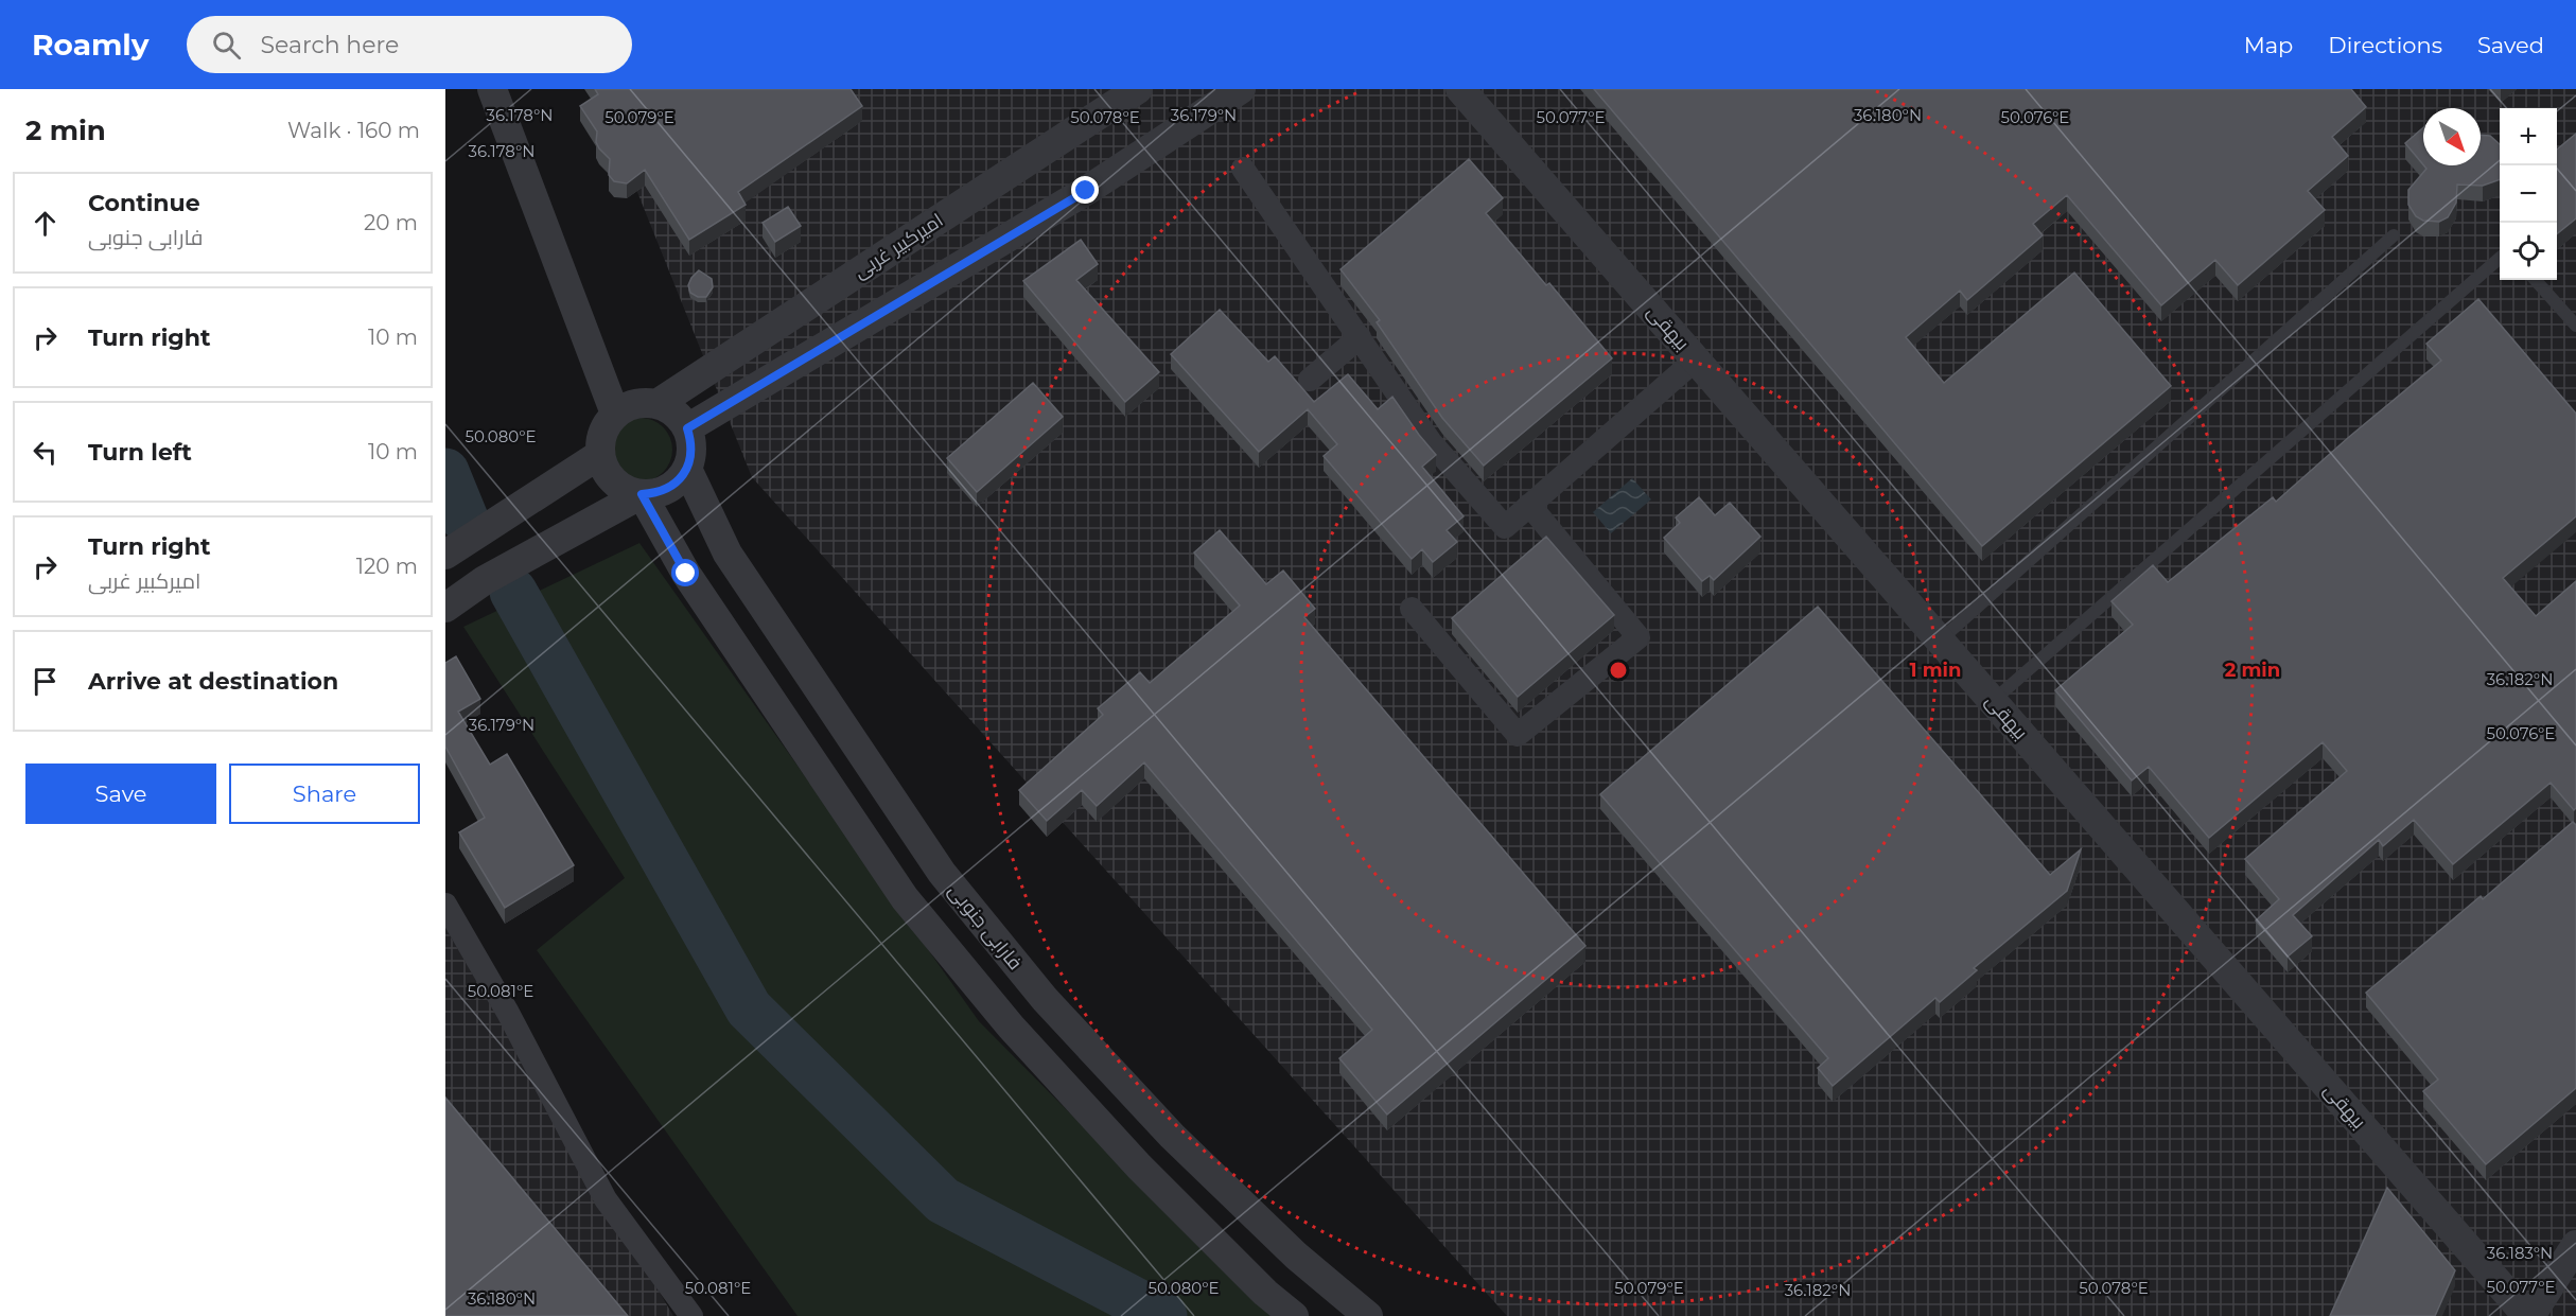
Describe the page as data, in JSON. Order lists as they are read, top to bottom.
{
  "streets": {
    "street": ["امیرکبیر غربی", "بیهقی", "فارابی جنوبی"]
  },
  "crossings": [
    ["امیرکبیر غربی", "فارابی جنوبی"]
  ],
  "north": "bottom right",
  "page": {
    "header": "Roamly",
    "search": "Search here",
    "nav": ["Map", "Directions", "Saved"],
    "heading": ["2 min", "Walk · 160 m"],
    "map_buttons": ["+", "−"],
    "list": [
      ["Continue", "فارابی جنوبی", "20 m"],
      ["Turn right", "10 m"],
      ["Turn left", "10 m"],
      ["Turn right", "امیرکبیر غربی", "120 m"],
      "Arrive at destination"
    ],
    "buttons": ["Save", "Share"]
  },
  "coordinates": [
    "36.178°N",
    "36.179°N",
    "36.180°N",
    "50.076°E",
    "50.079°E",
    "50.078°E",
    "50.077°E",
    "50.080°E",
    "36.182°N",
    "50.081°E",
    "36.183°N"
  ],
  "rings": ["1 min", "2 min"]
}
